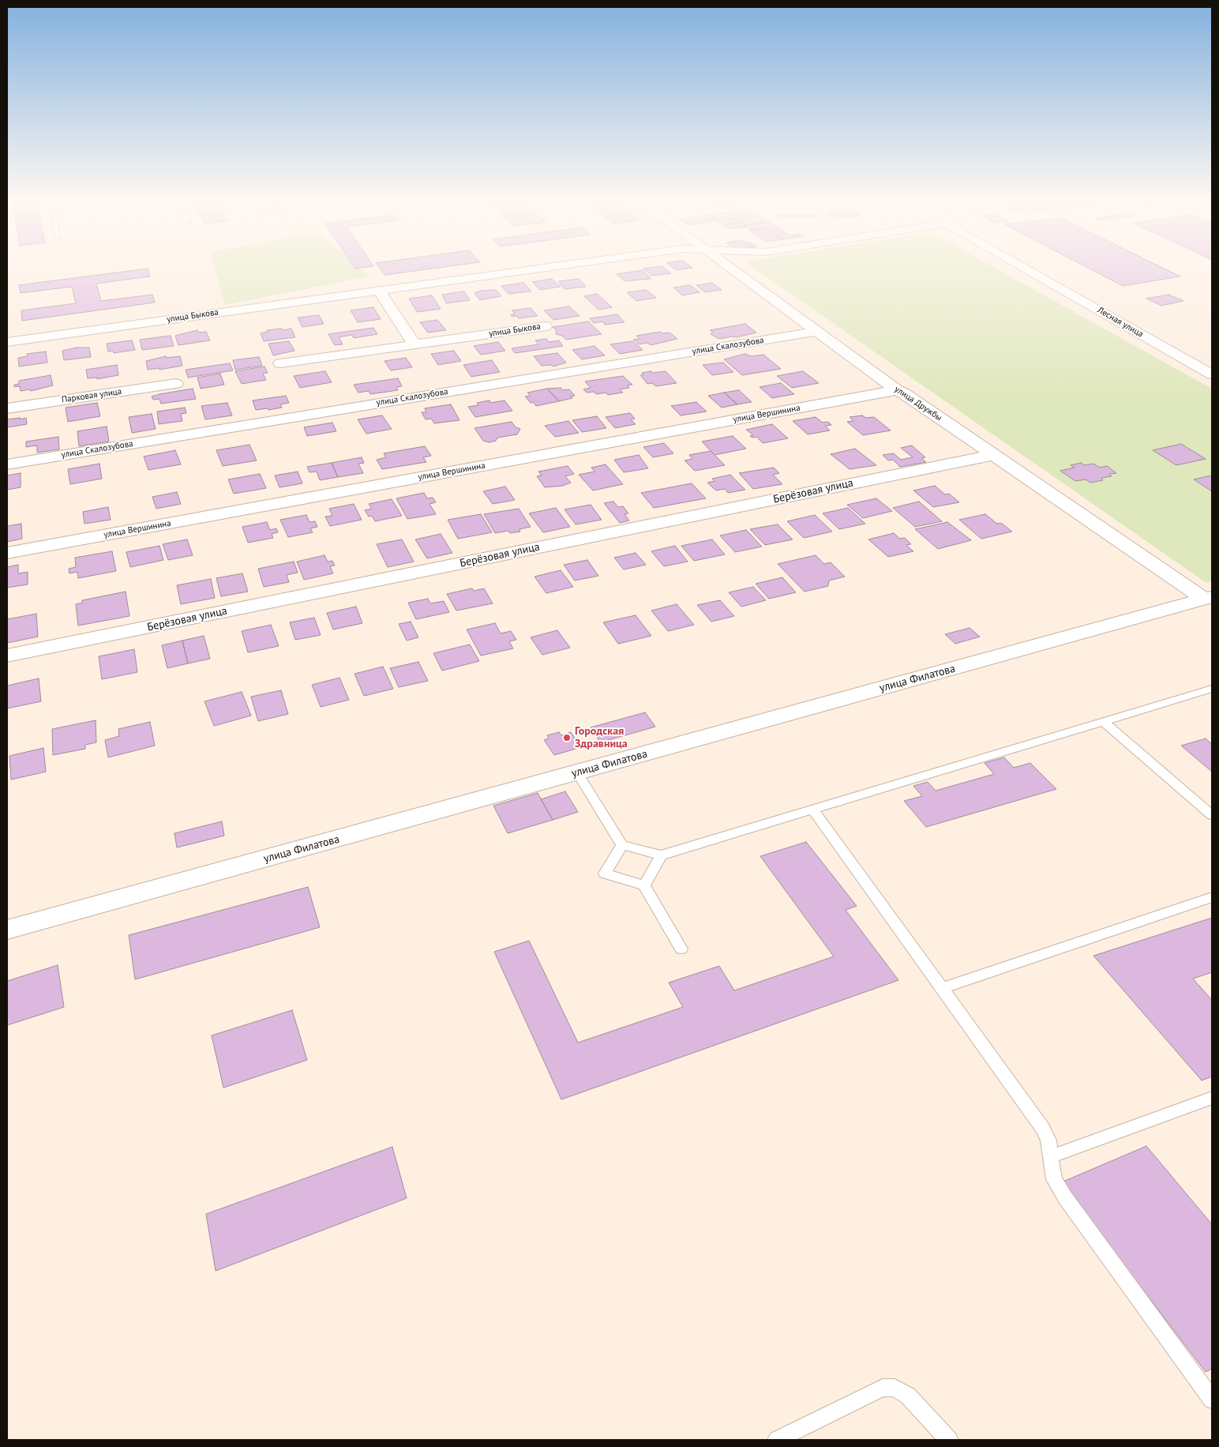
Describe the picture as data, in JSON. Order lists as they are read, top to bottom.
{
  "streets": {
    "street": [
      "улица Быкова",
      "Лесная улица",
      "улица Скалозубова",
      "Парковая улица",
      "улица Дружбы",
      "улица Вершинина",
      "Берёзовая улица",
      "улица Филатова"
    ]
  },
  "crossings": [
    ["улица Скалозубова", "улица Дружбы"],
    ["улица Дружбы", "улица Вершинина"],
    ["улица Дружбы", "Берёзовая улица"],
    ["улица Дружбы", "улица Филатова"]
  ],
  "places": ["Городская Здравница"]
}
